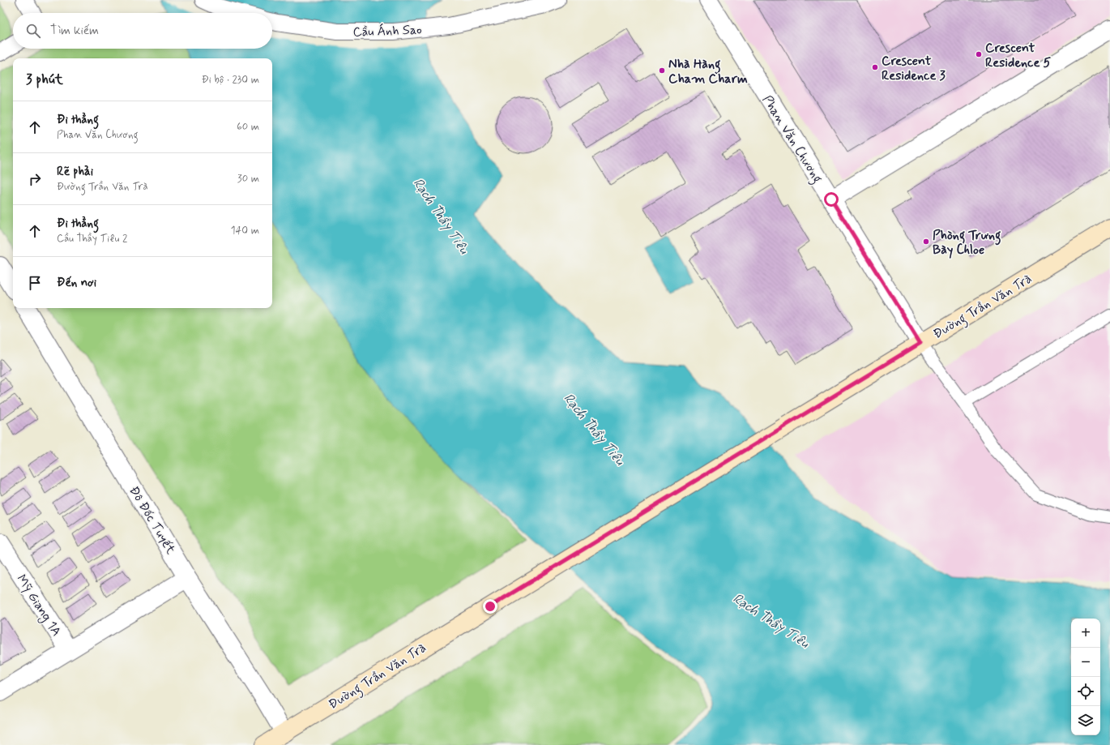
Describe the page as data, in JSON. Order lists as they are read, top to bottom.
{
  "streets": {
    "main road": ["Đường Trần Văn Trà"],
    "street": [
      "Cầu Ánh Sao",
      "Phan Văn Chương",
      "Đô Đốc Tuyết",
      "Mỹ Giang 1A"
    ]
  },
  "crossings": [
    ["Phan Văn Chương", "Đường Trần Văn Trà"],
    ["Đường Trần Văn Trà", "Đô Đốc Tuyết"]
  ],
  "water": ["Rạch Thầy Tiêu"],
  "places": [
    "Crescent Residence 5",
    "Crescent Residence 3",
    "Nhà Hàng Cham Charm",
    "Phòng Trưng Bày Chloe"
  ],
  "page": {
    "search": "Tìm kiếm",
    "heading": ["3 phút", "Đi bộ · 230 m"],
    "list": [
      ["Đi thẳng", "Phan Văn Chương", "60 m"],
      ["Rẽ phải", "Đường Trần Văn Trà", "30 m"],
      ["Đi thẳng", "Cầu Thầy Tiêu 2", "140 m"],
      "Đến nơi"
    ],
    "map_buttons": ["+", "−"]
  }
}
